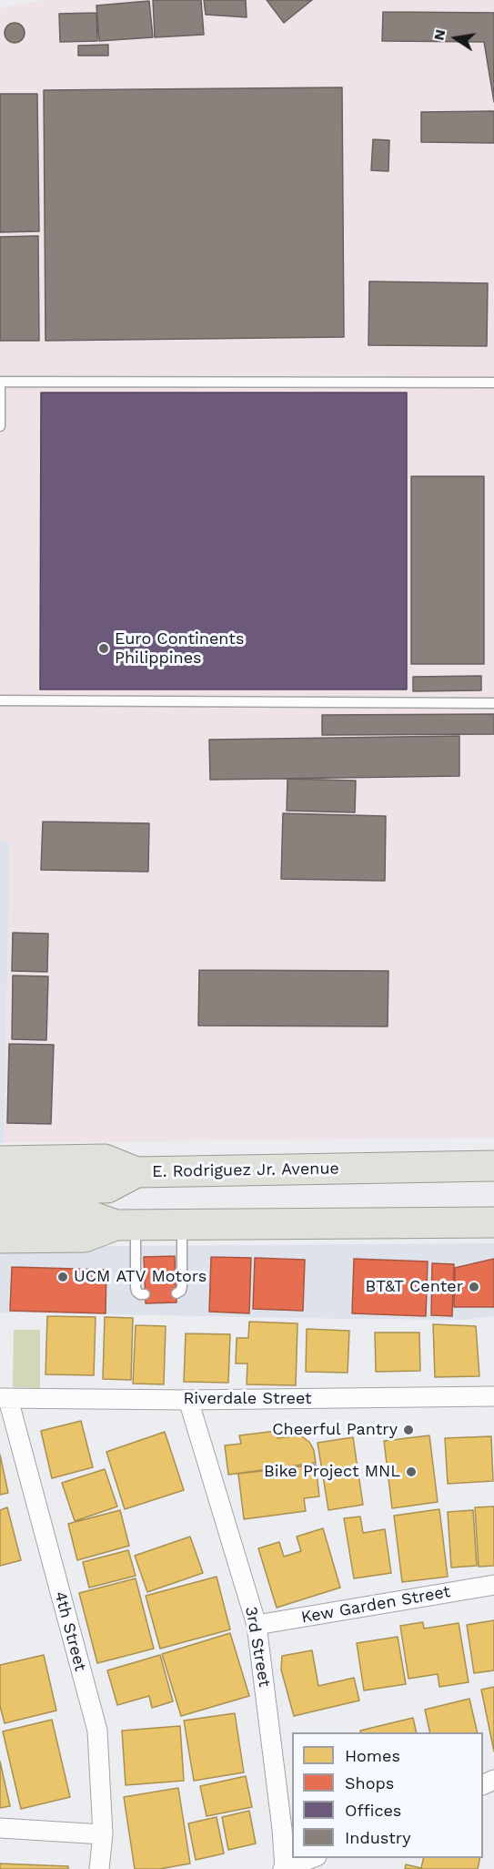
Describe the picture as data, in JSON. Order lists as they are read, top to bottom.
{
  "streets": {
    "main road": ["E. Rodriguez Jr. Avenue"],
    "street": [
      "Riverdale Street",
      "Kew Garden Street",
      "4th Street",
      "3rd Street"
    ]
  },
  "crossings": [
    ["Riverdale Street", "4th Street"],
    ["Riverdale Street", "3rd Street"],
    ["Kew Garden Street", "3rd Street"]
  ],
  "places": [
    "Euro Continents Philippines",
    "UCM ATV Motors",
    "BT&T Center",
    "Cheerful Pantry",
    "Bike Project MNL"
  ],
  "legend": [
    "Homes",
    "Shops",
    "Offices",
    "Industry"
  ],
  "north": "left"
}
